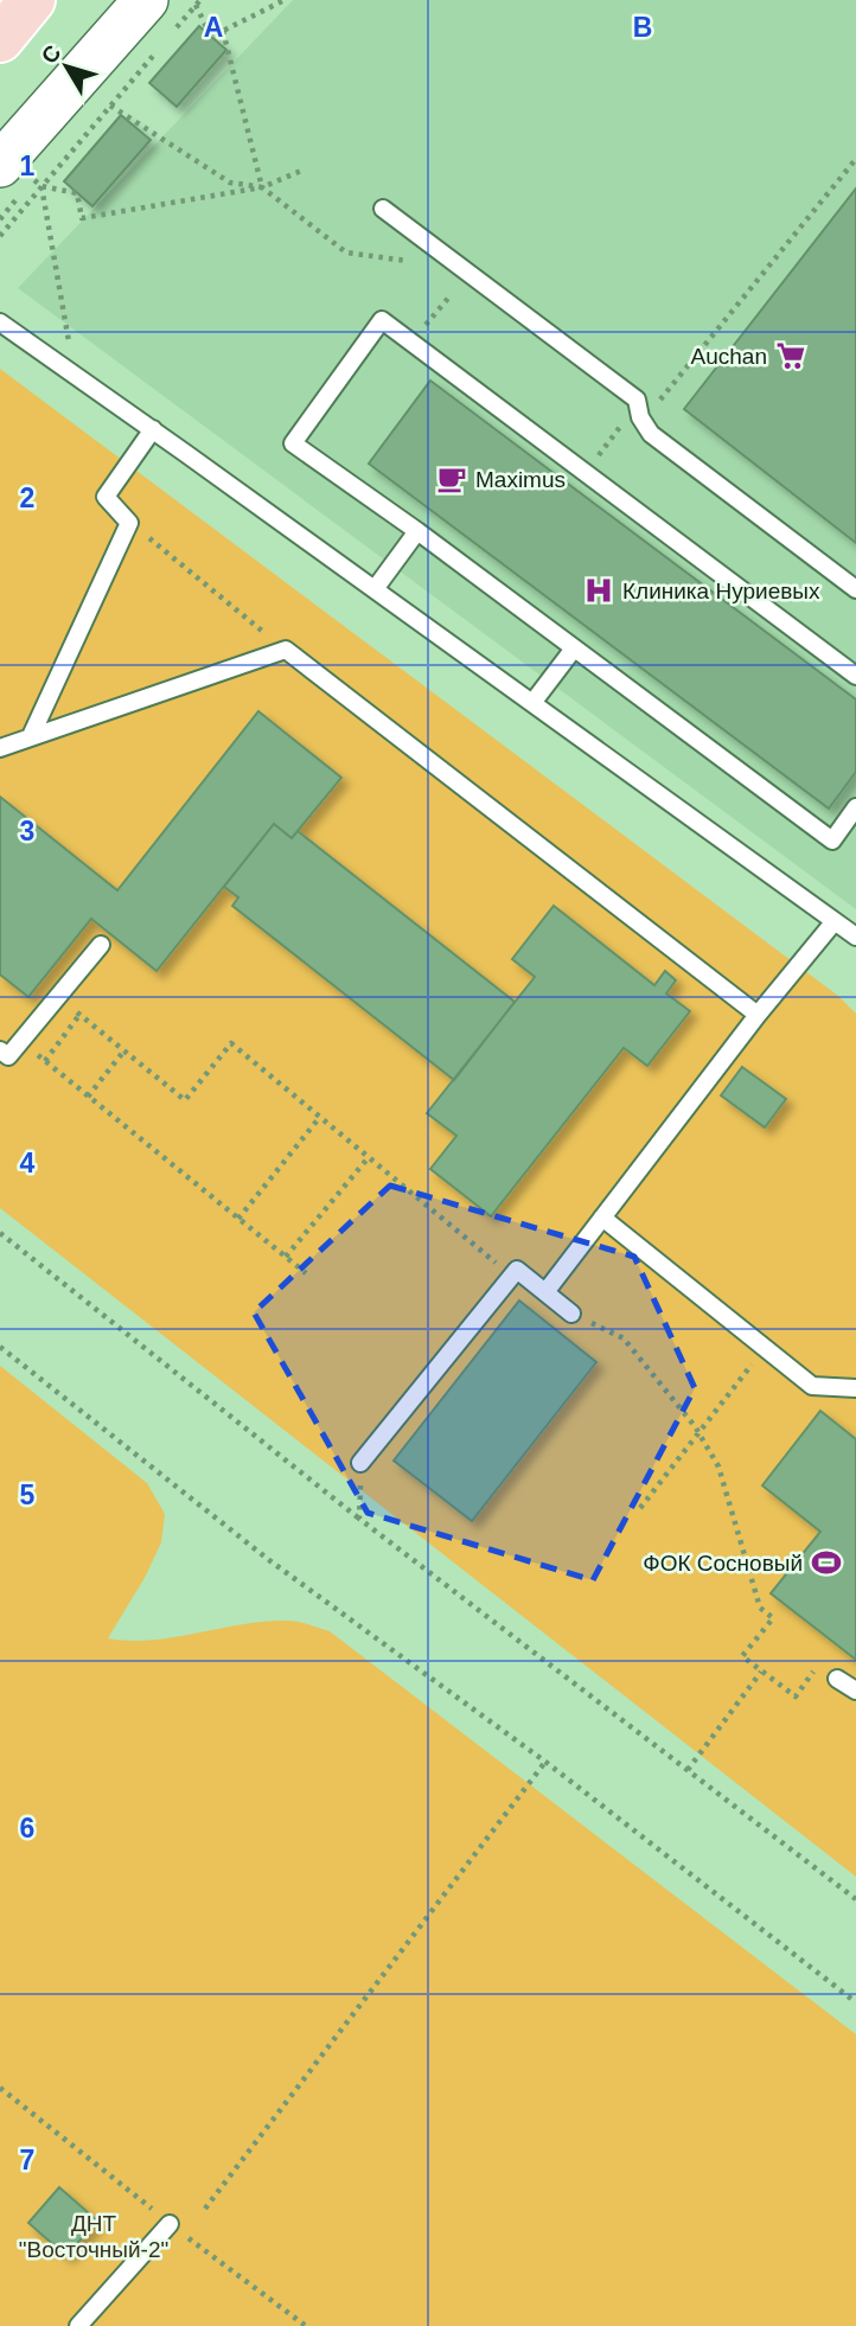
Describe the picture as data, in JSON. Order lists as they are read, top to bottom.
{
  "parks": ["ДНТ \"Восточный-2\""],
  "places": {
    "supermarket": ["Auchan"],
    "cafe": ["Maximus"],
    "hospital": ["Клиника Нуриевых"],
    "sports": ["ФОК Сосновый"]
  },
  "north": "top left",
  "grid": {
    "columns": ["A", "B"],
    "rows": [
      "1",
      "2",
      "3",
      "4",
      "5",
      "6",
      "7"
    ]
  }
}
